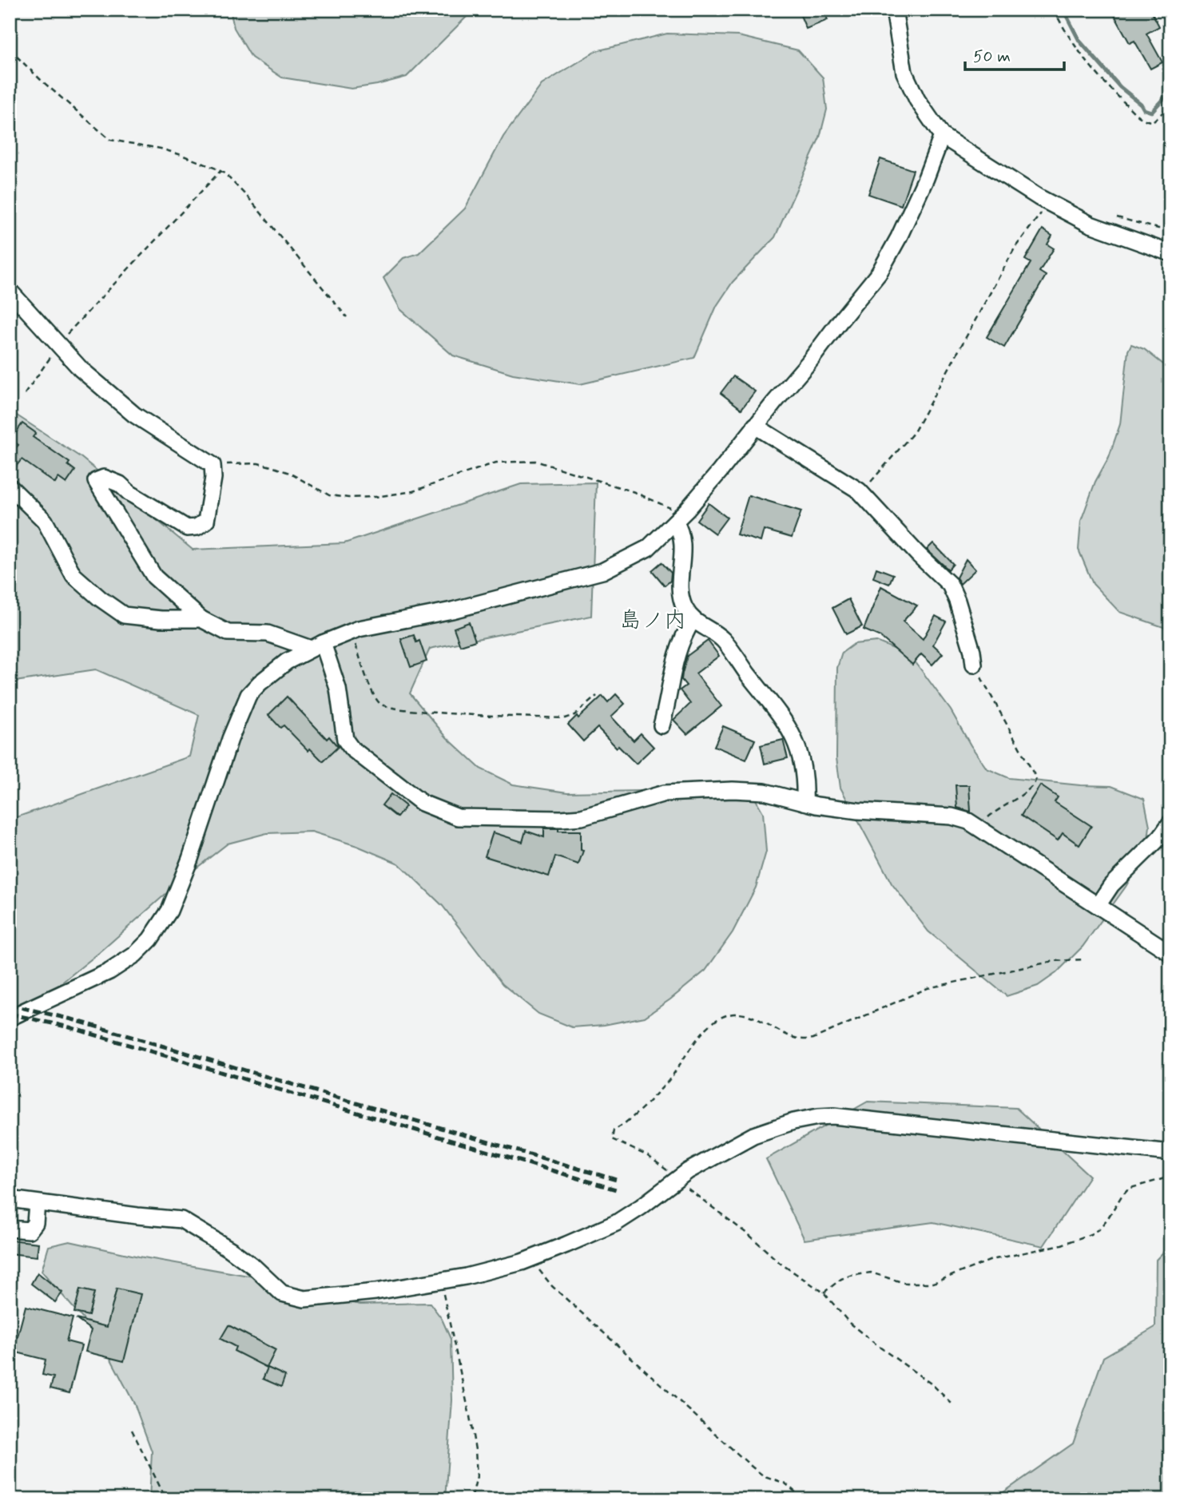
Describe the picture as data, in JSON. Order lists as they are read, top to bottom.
{
  "districts": ["島ノ内"],
  "scale_bar": "50 m"
}
